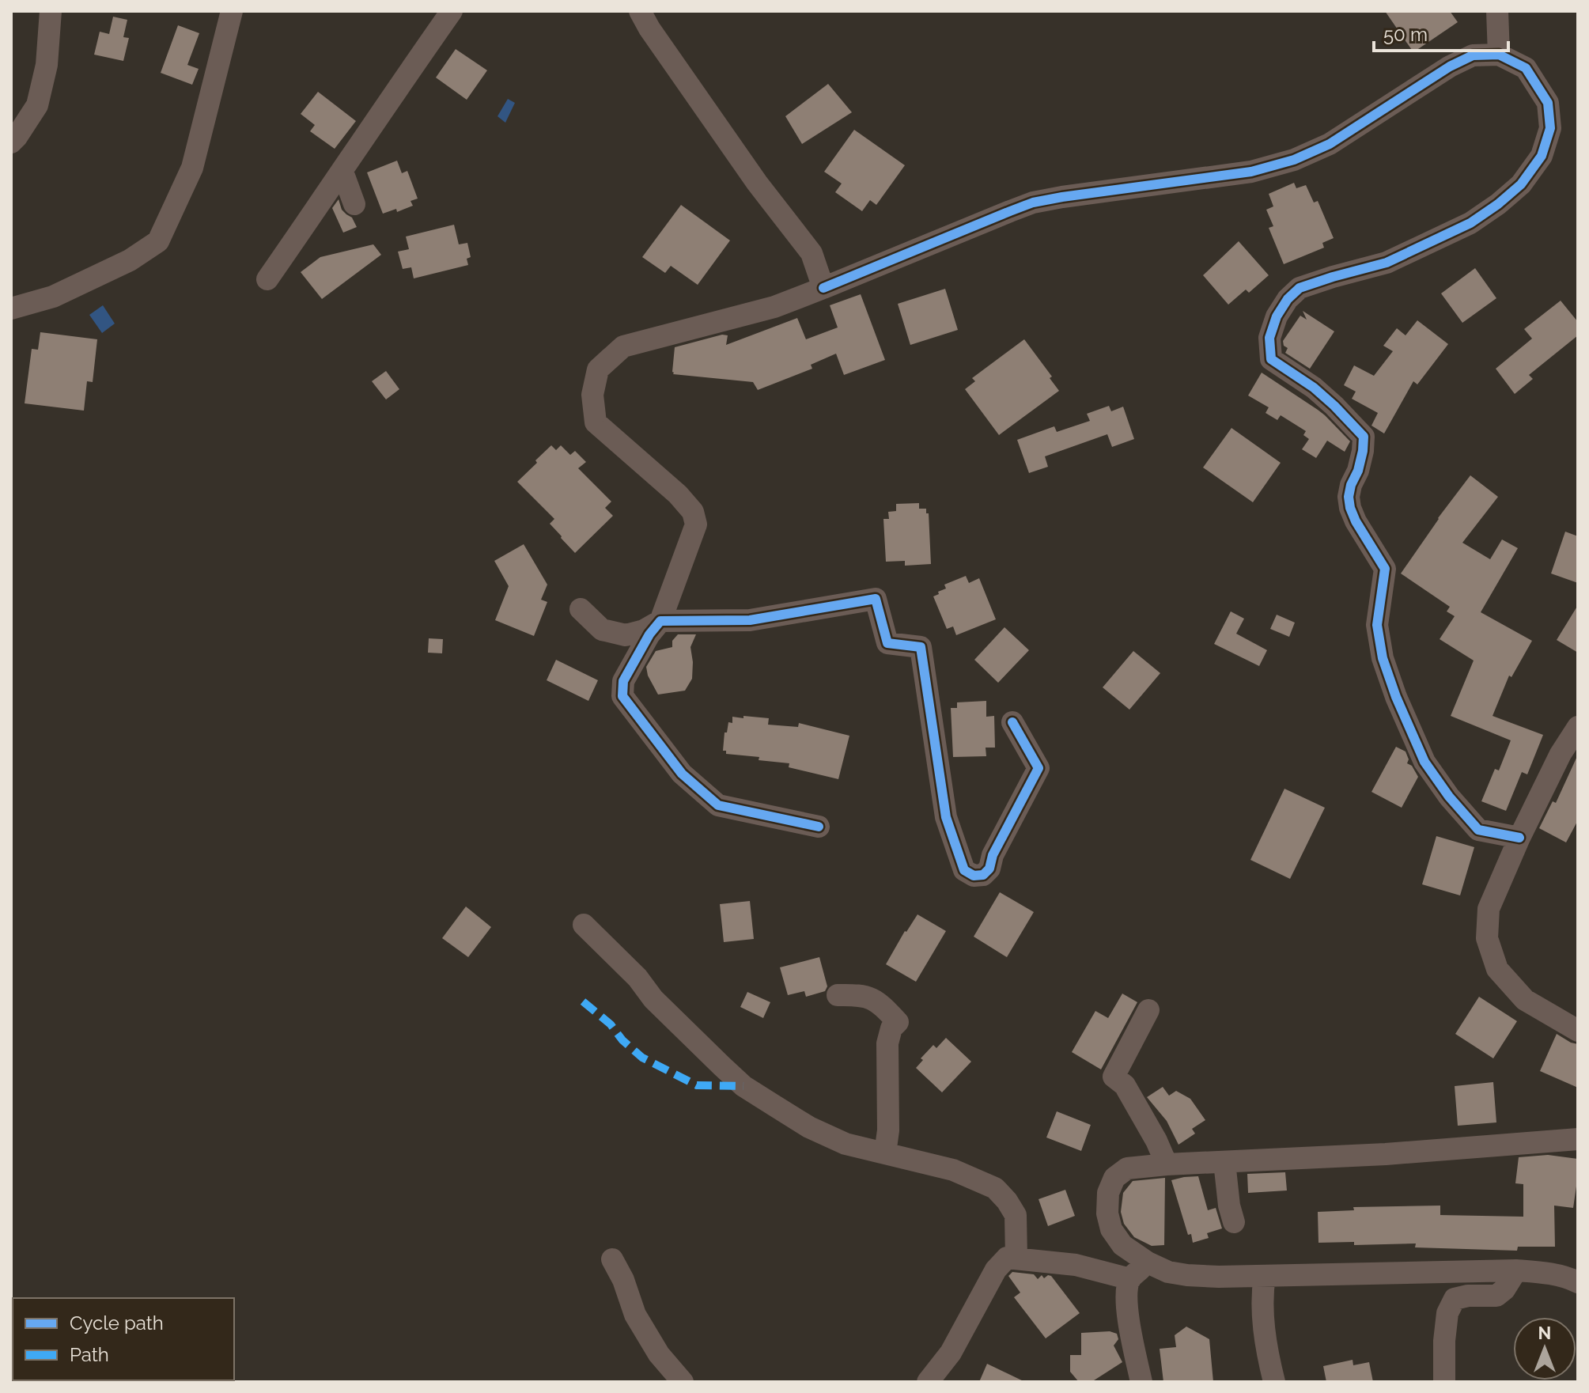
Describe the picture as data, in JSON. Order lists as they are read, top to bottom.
{
  "legend": ["Cycle path", "Path"],
  "scale_bar": "50 m",
  "north": "top"
}
